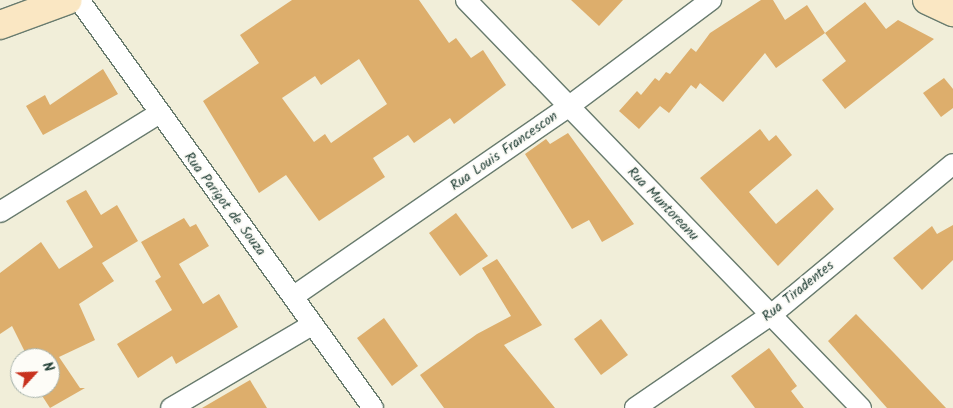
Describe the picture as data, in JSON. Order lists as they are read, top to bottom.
{
  "streets": {
    "street": [
      "Rua Louis Francescon",
      "Rua Parigot de Souza",
      "Rua Muntoreanu",
      "Rua Tiradentes"
    ]
  },
  "crossings": [
    ["Rua Louis Francescon", "Rua Parigot de Souza"],
    ["Rua Louis Francescon", "Rua Muntoreanu"],
    ["Rua Muntoreanu", "Rua Tiradentes"]
  ],
  "north": "top right"
}
